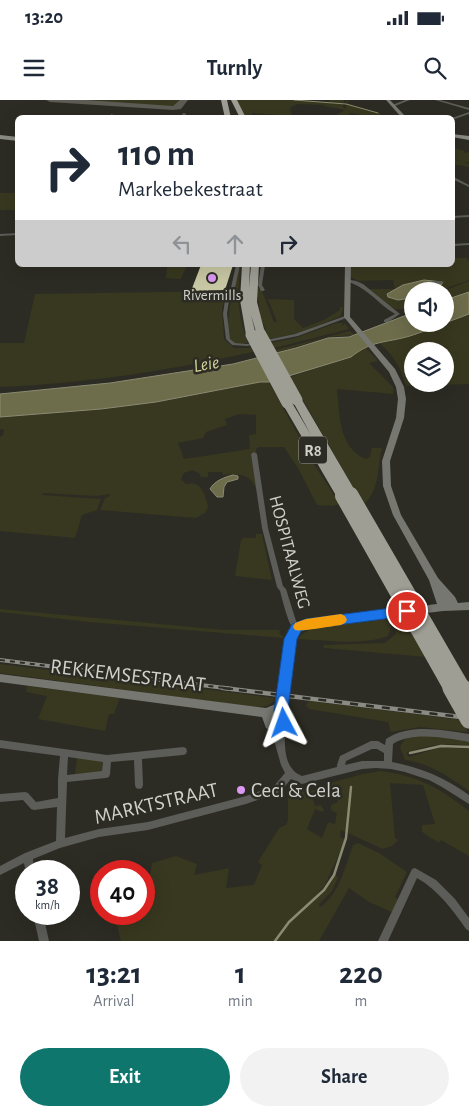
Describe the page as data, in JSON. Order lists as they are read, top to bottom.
{
  "streets": {
    "highway": ["R8"],
    "street": ["HOSPITAALWEG", "REKKEMSESTRAAT", "MARKTSTRAAT"]
  },
  "water": ["Leie"],
  "places": ["Rivermills", "Ceci & Cela"],
  "page": {
    "status": "13:20",
    "header": "Turnly",
    "turn": ["110 m", "Markebekestraat"],
    "speed": "38 km/h",
    "limit": "40",
    "eta": [
      "13:21",
      "Arrival",
      "1",
      "min",
      "220",
      "m"
    ],
    "buttons": ["Exit", "Share"]
  }
}
